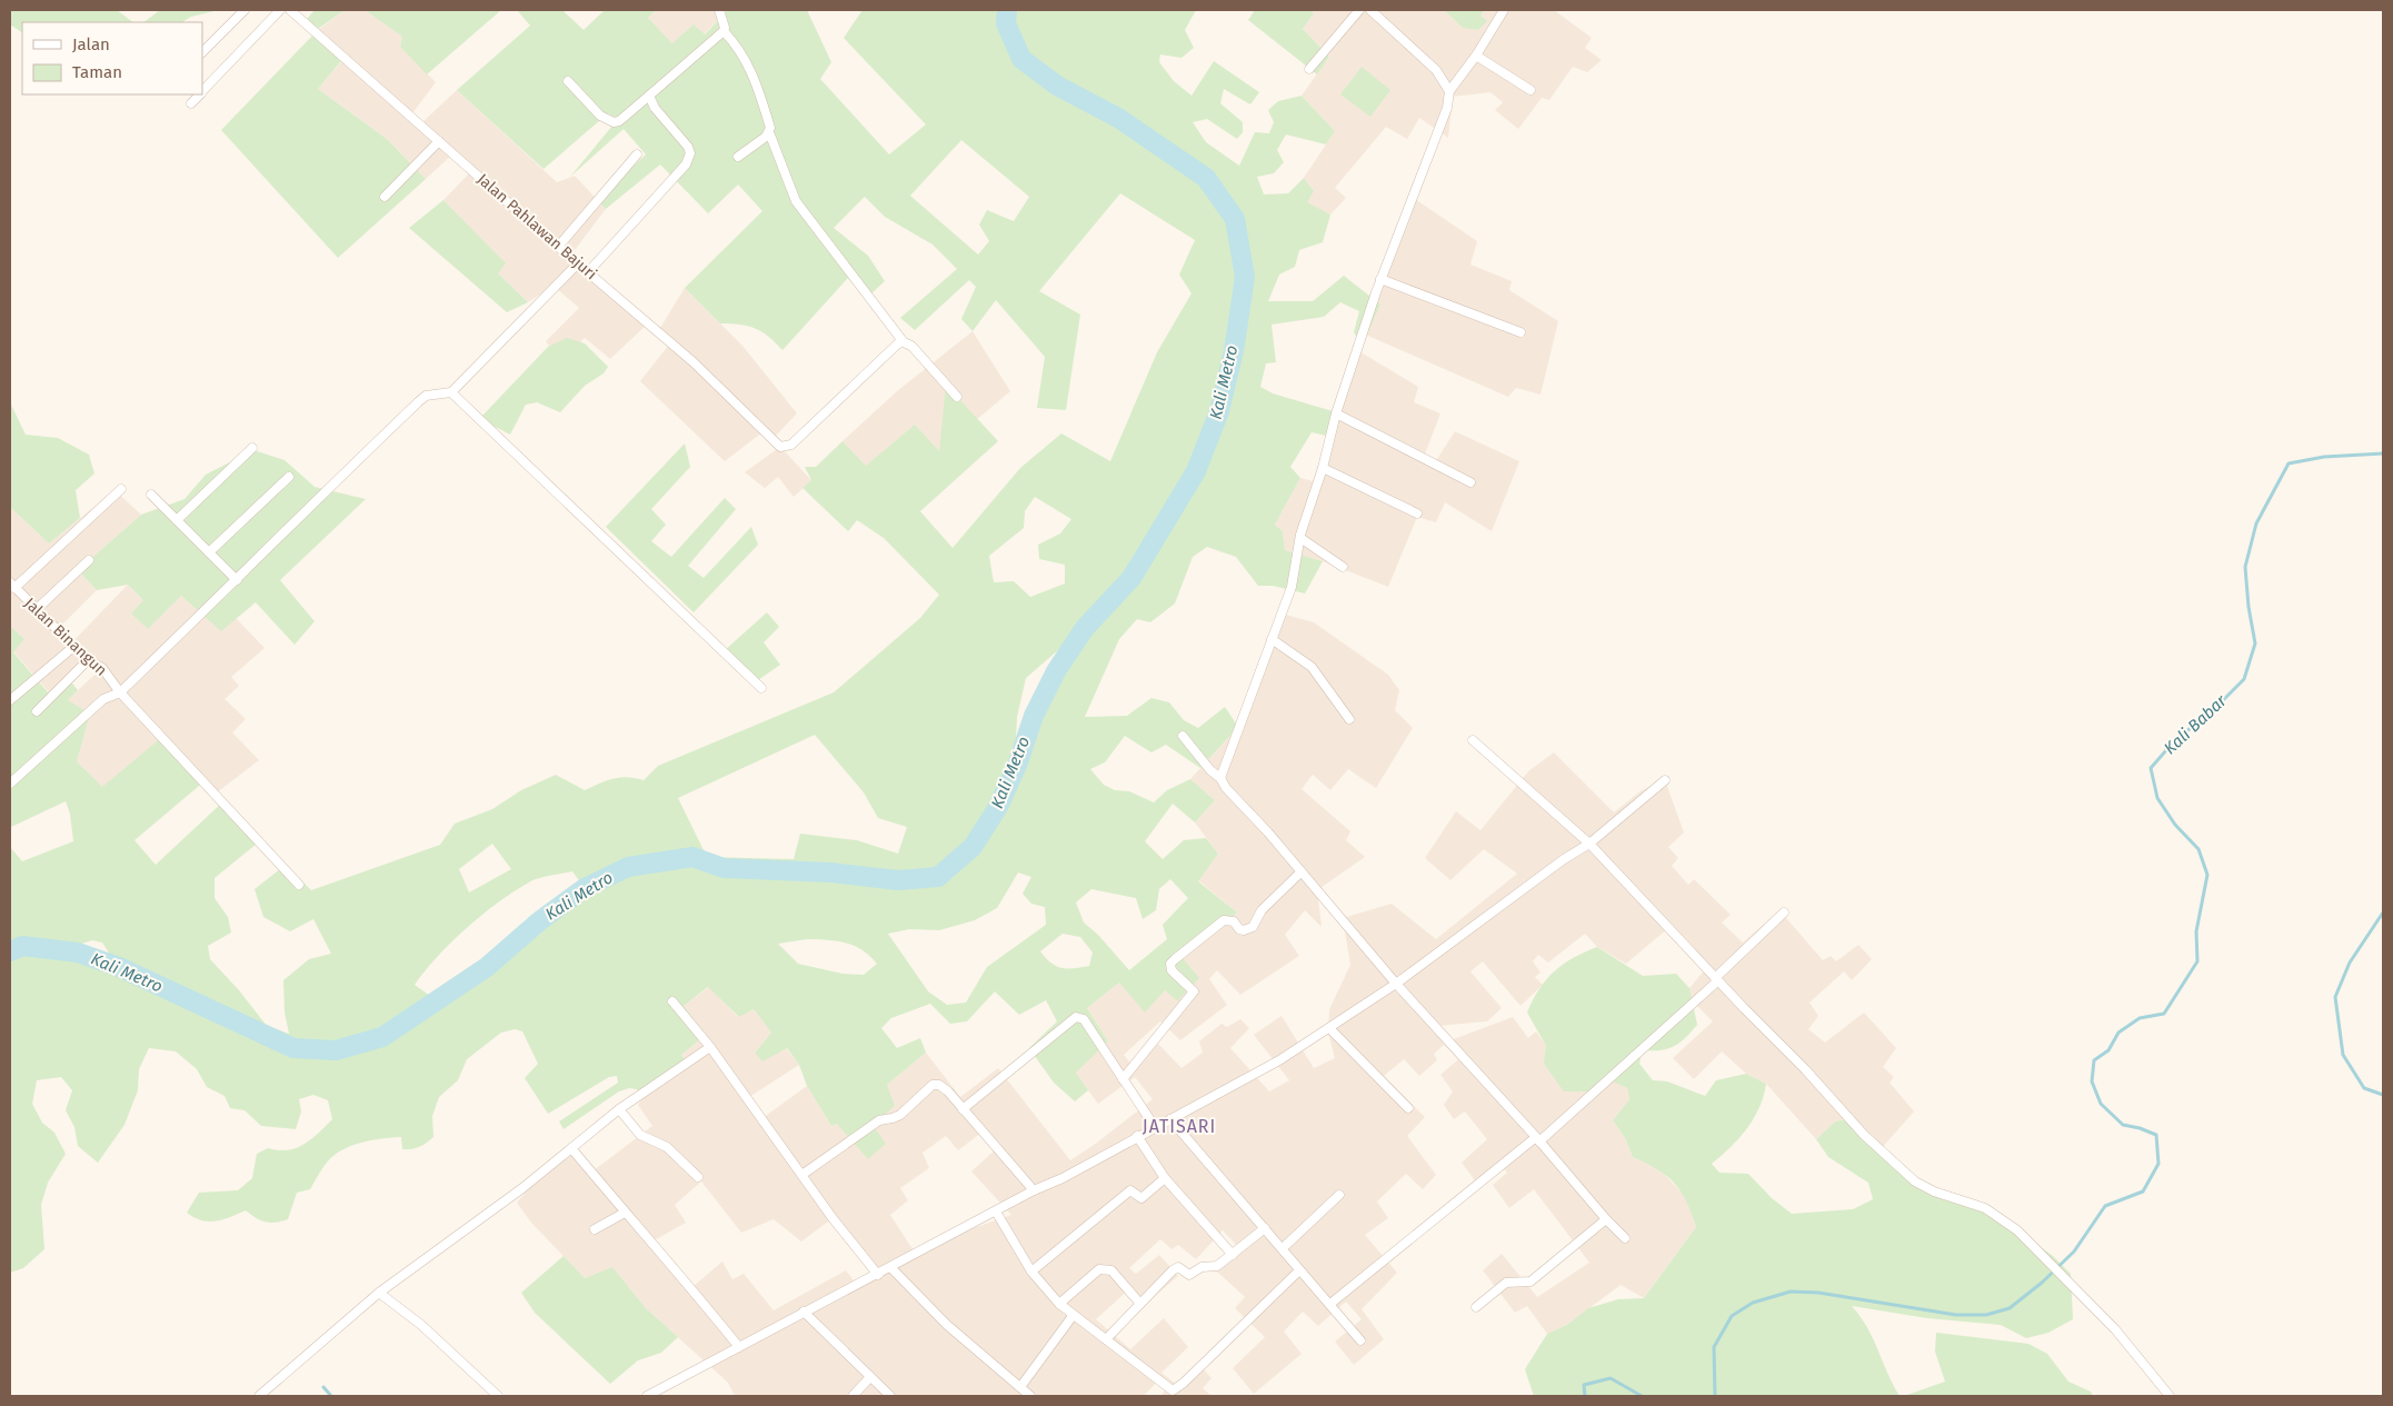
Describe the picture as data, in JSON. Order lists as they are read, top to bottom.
{
  "streets": {
    "street": ["Jalan Pahlawan Bajuri", "Jalan Binangun"]
  },
  "districts": ["JATISARI"],
  "water": ["Kali Metro", "Kali Babar"],
  "legend": ["Jalan", "Taman"]
}
